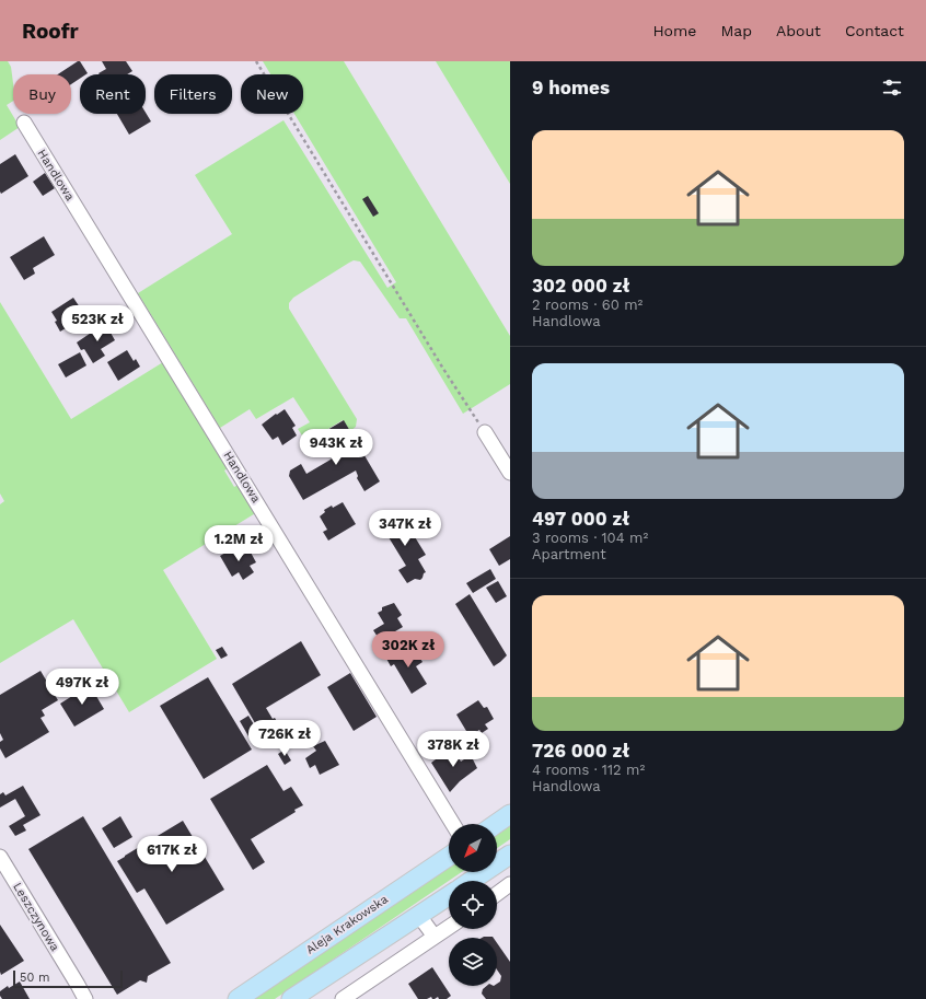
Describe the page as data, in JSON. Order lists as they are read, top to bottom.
{
  "streets": {
    "main road": ["Aleja Krakowska"],
    "street": ["Handlowa", "Leszczynowa"]
  },
  "scale_bar": "50 m",
  "north": "bottom left",
  "page": {
    "header": "Roofr",
    "nav": [
      "Home",
      "Map",
      "About",
      "Contact"
    ],
    "heading": "9 homes",
    "chip": [
      "Buy",
      "Rent",
      "Filters",
      "New"
    ],
    "list": [
      {
        "name": "302 000 zł",
        "note": "2 rooms · 60 m² · Handlowa"
      },
      {
        "name": "497 000 zł",
        "note": "3 rooms · 104 m² · Apartment"
      },
      {
        "name": "726 000 zł",
        "note": "4 rooms · 112 m² · Handlowa"
      }
    ],
    "price": [
      "523K zł",
      "943K zł",
      "347K zł",
      "1.2M zł",
      "302K zł",
      "497K zł",
      "726K zł",
      "378K zł",
      "617K zł"
    ],
    "scale": "50 m"
  }
}
